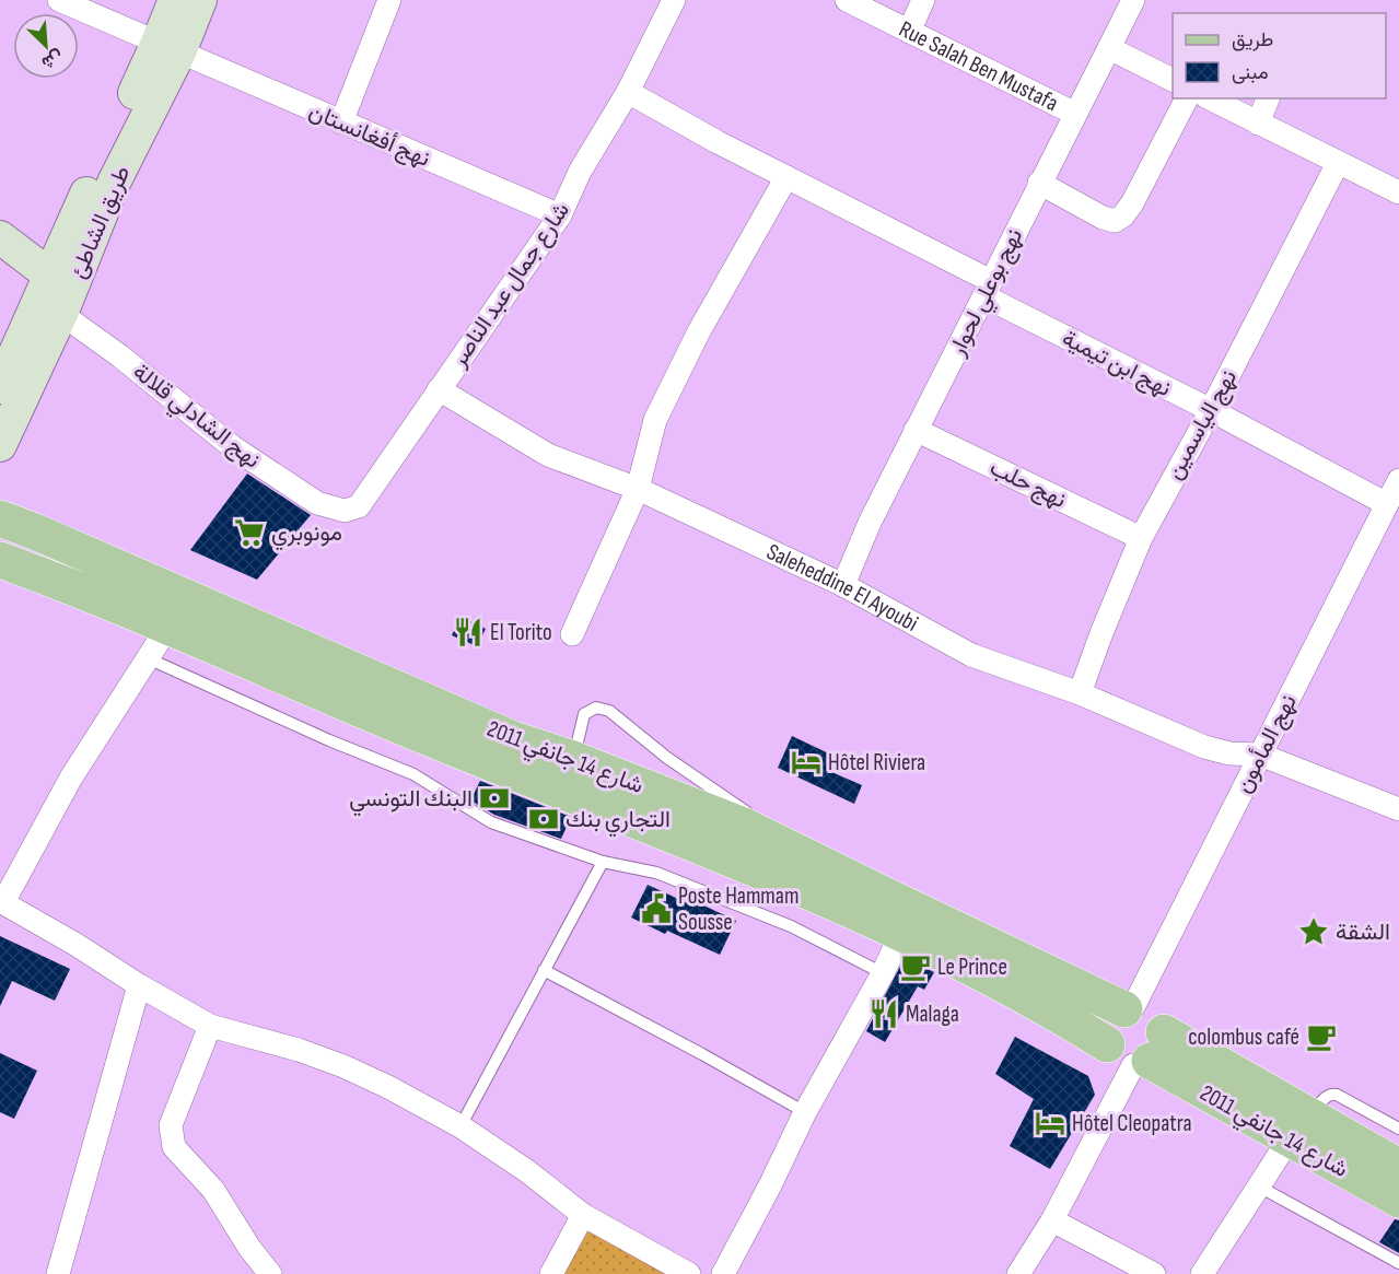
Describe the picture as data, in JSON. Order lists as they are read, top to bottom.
{
  "streets": {
    "main road": ["شارع 14 جانفي 2011"],
    "street": [
      "Rue Salah Ben Mustafa",
      "نهج أفغانستان",
      "طريق الشاطئ",
      "شارع جمال عبد الناصر",
      "نهج بوعلي لحوار",
      "نهج ابن تيمية",
      "نهج الشادلي قلالة",
      "نهج الياسمين",
      "نهج حلب",
      "Saleheddine El Ayoubi",
      "نهج المأمون"
    ]
  },
  "crossings": [
    ["Rue Salah Ben Mustafa", "نهج بوعلي لحوار"],
    ["نهج أفغانستان", "طريق الشاطئ"],
    ["نهج أفغانستان", "شارع جمال عبد الناصر"],
    ["طريق الشاطئ", "نهج الشادلي قلالة"],
    ["شارع جمال عبد الناصر", "نهج ابن تيمية"],
    ["شارع جمال عبد الناصر", "نهج الشادلي قلالة"],
    ["شارع جمال عبد الناصر", "Saleheddine El Ayoubi"],
    ["نهج بوعلي لحوار", "نهج ابن تيمية"],
    ["نهج بوعلي لحوار", "نهج حلب"],
    ["نهج بوعلي لحوار", "Saleheddine El Ayoubi"],
    ["نهج ابن تيمية", "نهج الياسمين"],
    ["نهج ابن تيمية", "نهج المأمون"],
    ["نهج الياسمين", "نهج حلب"],
    ["نهج الياسمين", "Saleheddine El Ayoubi"],
    ["Saleheddine El Ayoubi", "نهج المأمون"],
    ["نهج المأمون", "شارع 14 جانفي 2011"]
  ],
  "places": {
    "supermarket": ["مونوبري"],
    "restaurant": ["El Torito", "Malaga"],
    "hotel": ["Hôtel Riviera", "Hôtel Cleopatra"],
    "bank": ["البنك التونسي", "التجاري بنك"],
    "public building": ["Poste Hammam Sousse"],
    "place": ["الشقة"],
    "cafe": ["Le Prince", "colombus café"]
  },
  "legend": ["طريق", "مبنى"],
  "north": "bottom right"
}
